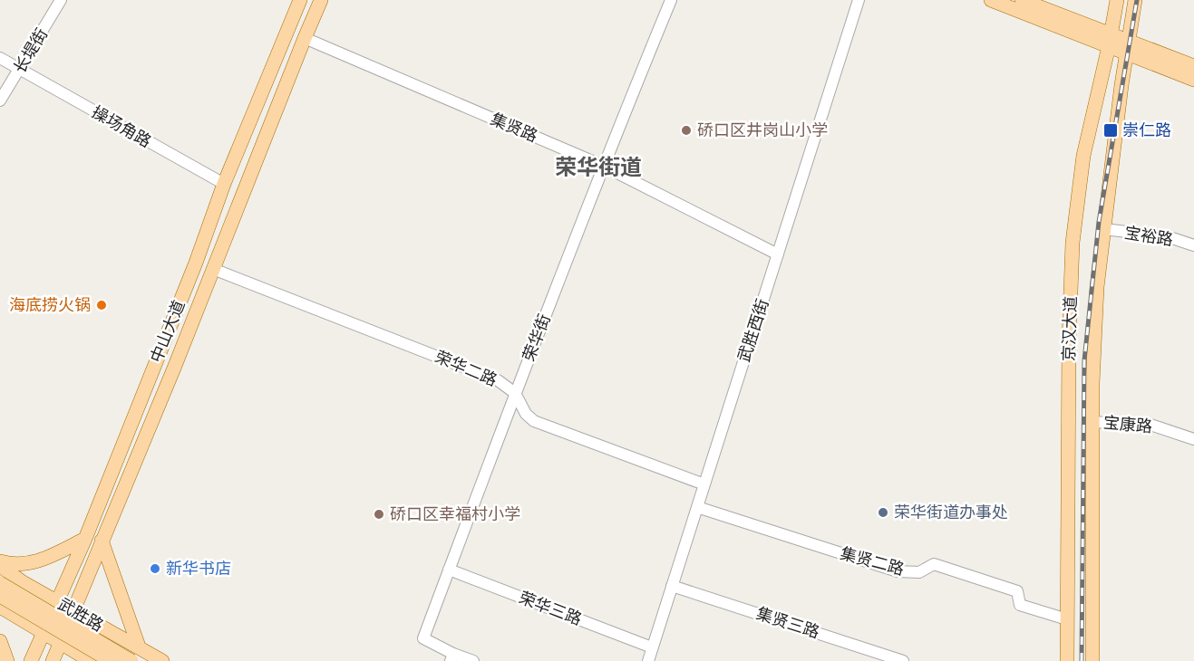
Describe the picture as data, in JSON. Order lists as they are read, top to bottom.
{
  "streets": {
    "main road": ["京汉大道", "中山大道", "武胜路"],
    "street": [
      "长堤街",
      "操场角路",
      "集贤路",
      "宝裕路",
      "武胜西街",
      "荣华街",
      "荣华二路",
      "宝康路",
      "集贤二路",
      "荣华三路",
      "集贤三路"
    ]
  },
  "crossings": [
    ["长堤街", "操场角路"],
    ["操场角路", "中山大道"],
    ["集贤路", "武胜西街"],
    ["集贤路", "中山大道"],
    ["集贤路", "荣华街"],
    ["宝裕路", "京汉大道"],
    ["京汉大道", "宝康路"],
    ["京汉大道", "集贤二路"],
    ["武胜西街", "荣华二路"],
    ["武胜西街", "集贤二路"],
    ["武胜西街", "荣华三路"],
    ["武胜西街", "集贤三路"],
    ["中山大道", "荣华二路"],
    ["中山大道", "武胜路"],
    ["荣华街", "荣华二路"],
    ["荣华街", "荣华三路"]
  ],
  "districts": ["荣华街道"],
  "places": {
    "other": [
      "硚口区井岗山小学",
      "海底捞火锅",
      "荣华街道办事处",
      "硚口区幸福村小学",
      "新华书店"
    ],
    "transit": ["崇仁路"]
  }
}
